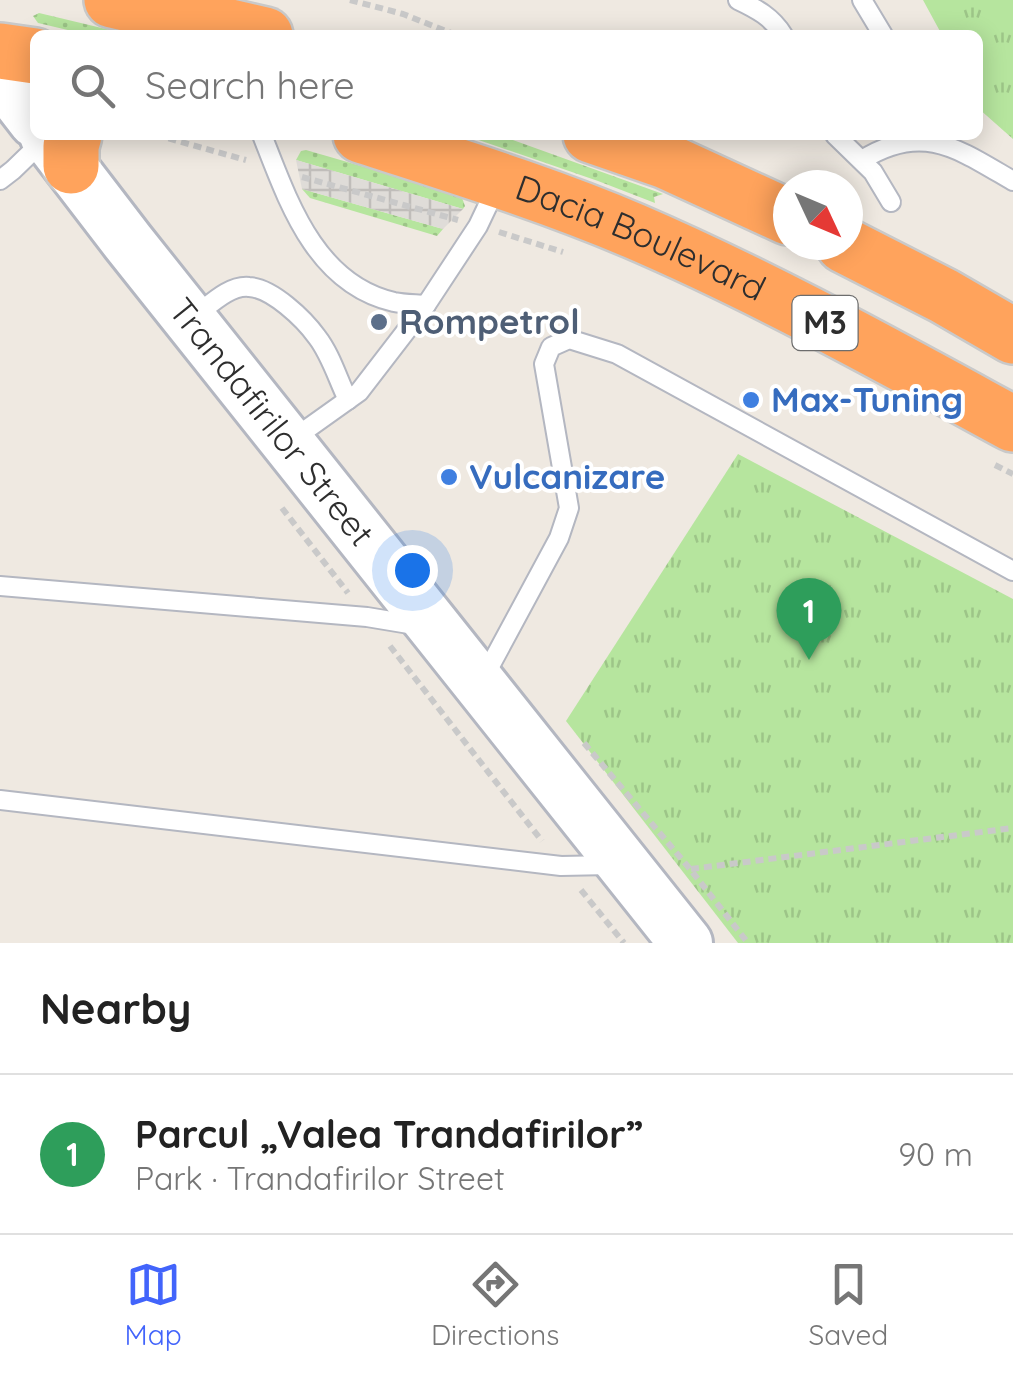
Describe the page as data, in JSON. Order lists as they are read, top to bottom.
{
  "streets": {
    "highway": ["Dacia Boulevard", "M3"],
    "main road": ["Trandafirilor Street"]
  },
  "places": ["Rompetrol", "Max-Tuning", "Vulcanizare"],
  "north": "bottom right",
  "page": {
    "search": "Search here",
    "pins": "1",
    "heading": "Nearby",
    "list": [
      {
        "mark": "1",
        "name": "Parcul „Valea Trandafirilor”",
        "note": "Park · Trandafirilor Street",
        "value": "90 m"
      }
    ],
    "nav": ["Map", "Directions", "Saved"]
  }
}
